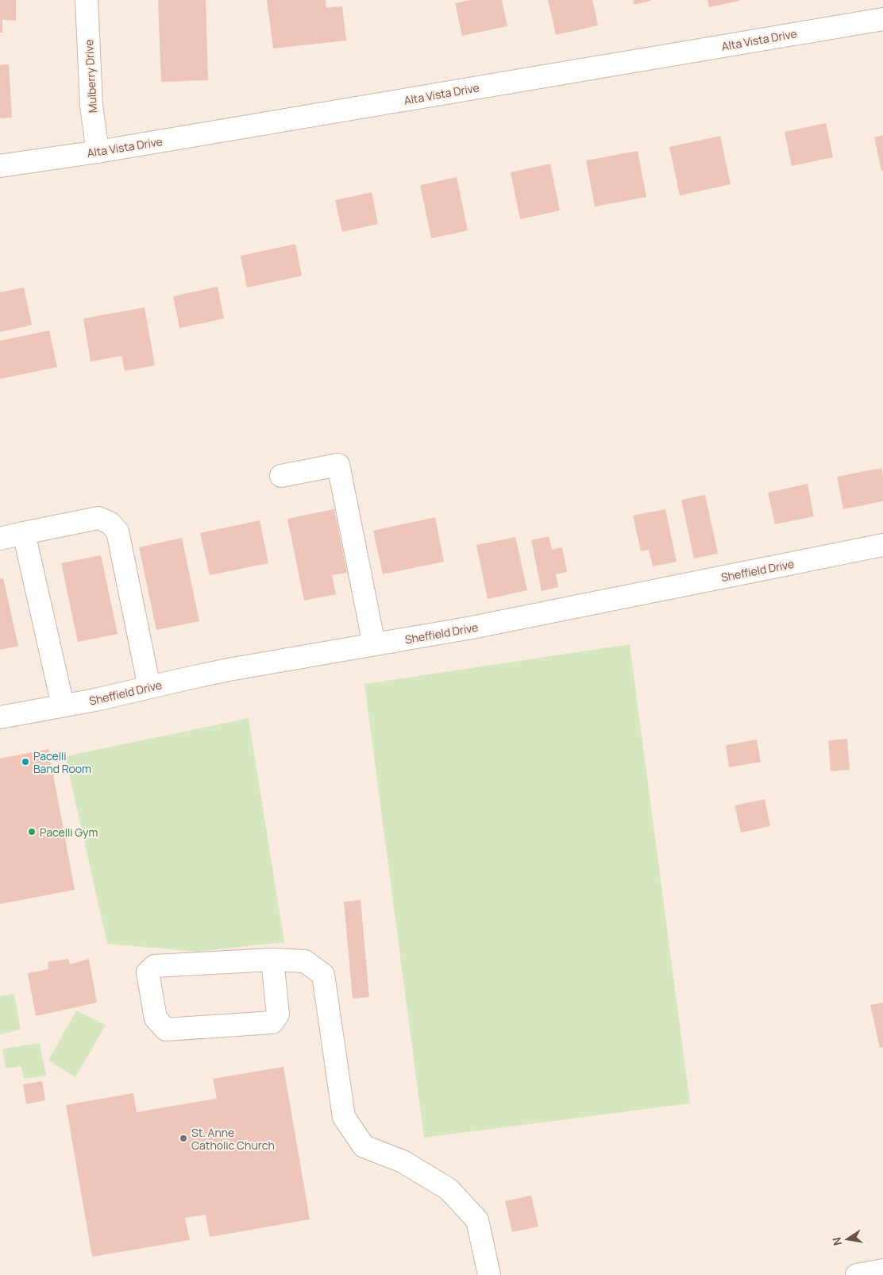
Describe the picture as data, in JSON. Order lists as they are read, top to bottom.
{
  "streets": {
    "street": ["Alta Vista Drive", "Mulberry Drive", "Sheffield Drive"]
  },
  "crossings": [
    ["Alta Vista Drive", "Mulberry Drive"]
  ],
  "places": ["Pacelli Band Room", "Pacelli Gym", "St. Anne Catholic Church"],
  "north": "left"
}
